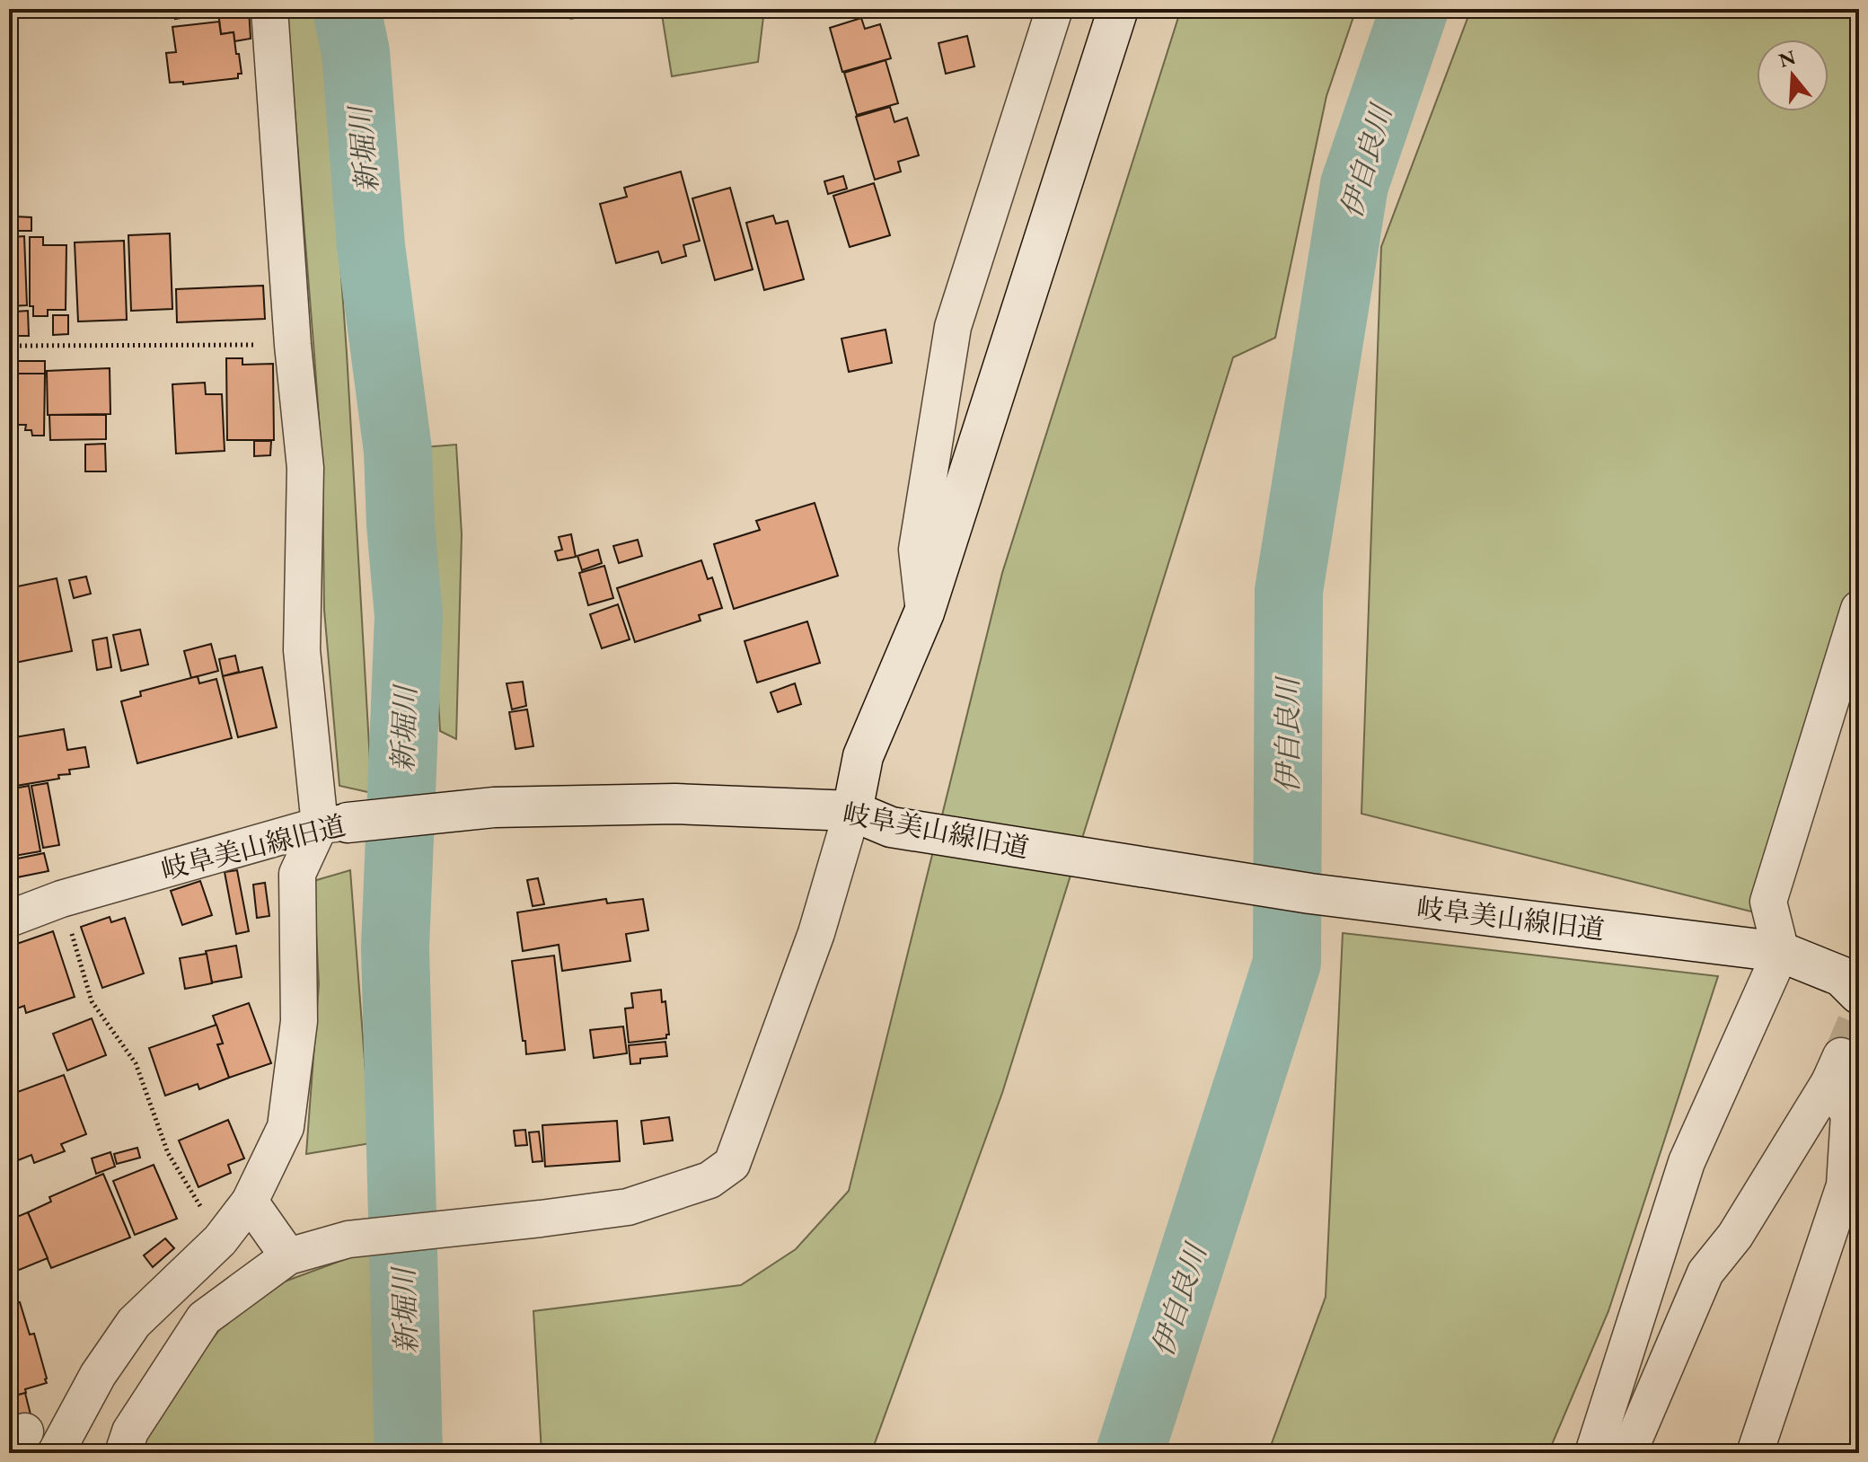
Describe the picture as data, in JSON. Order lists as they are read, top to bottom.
{
  "streets": {
    "street": ["岐阜美山線旧道"]
  },
  "water": ["新堀川", "伊自良川"],
  "north": "top"
}
